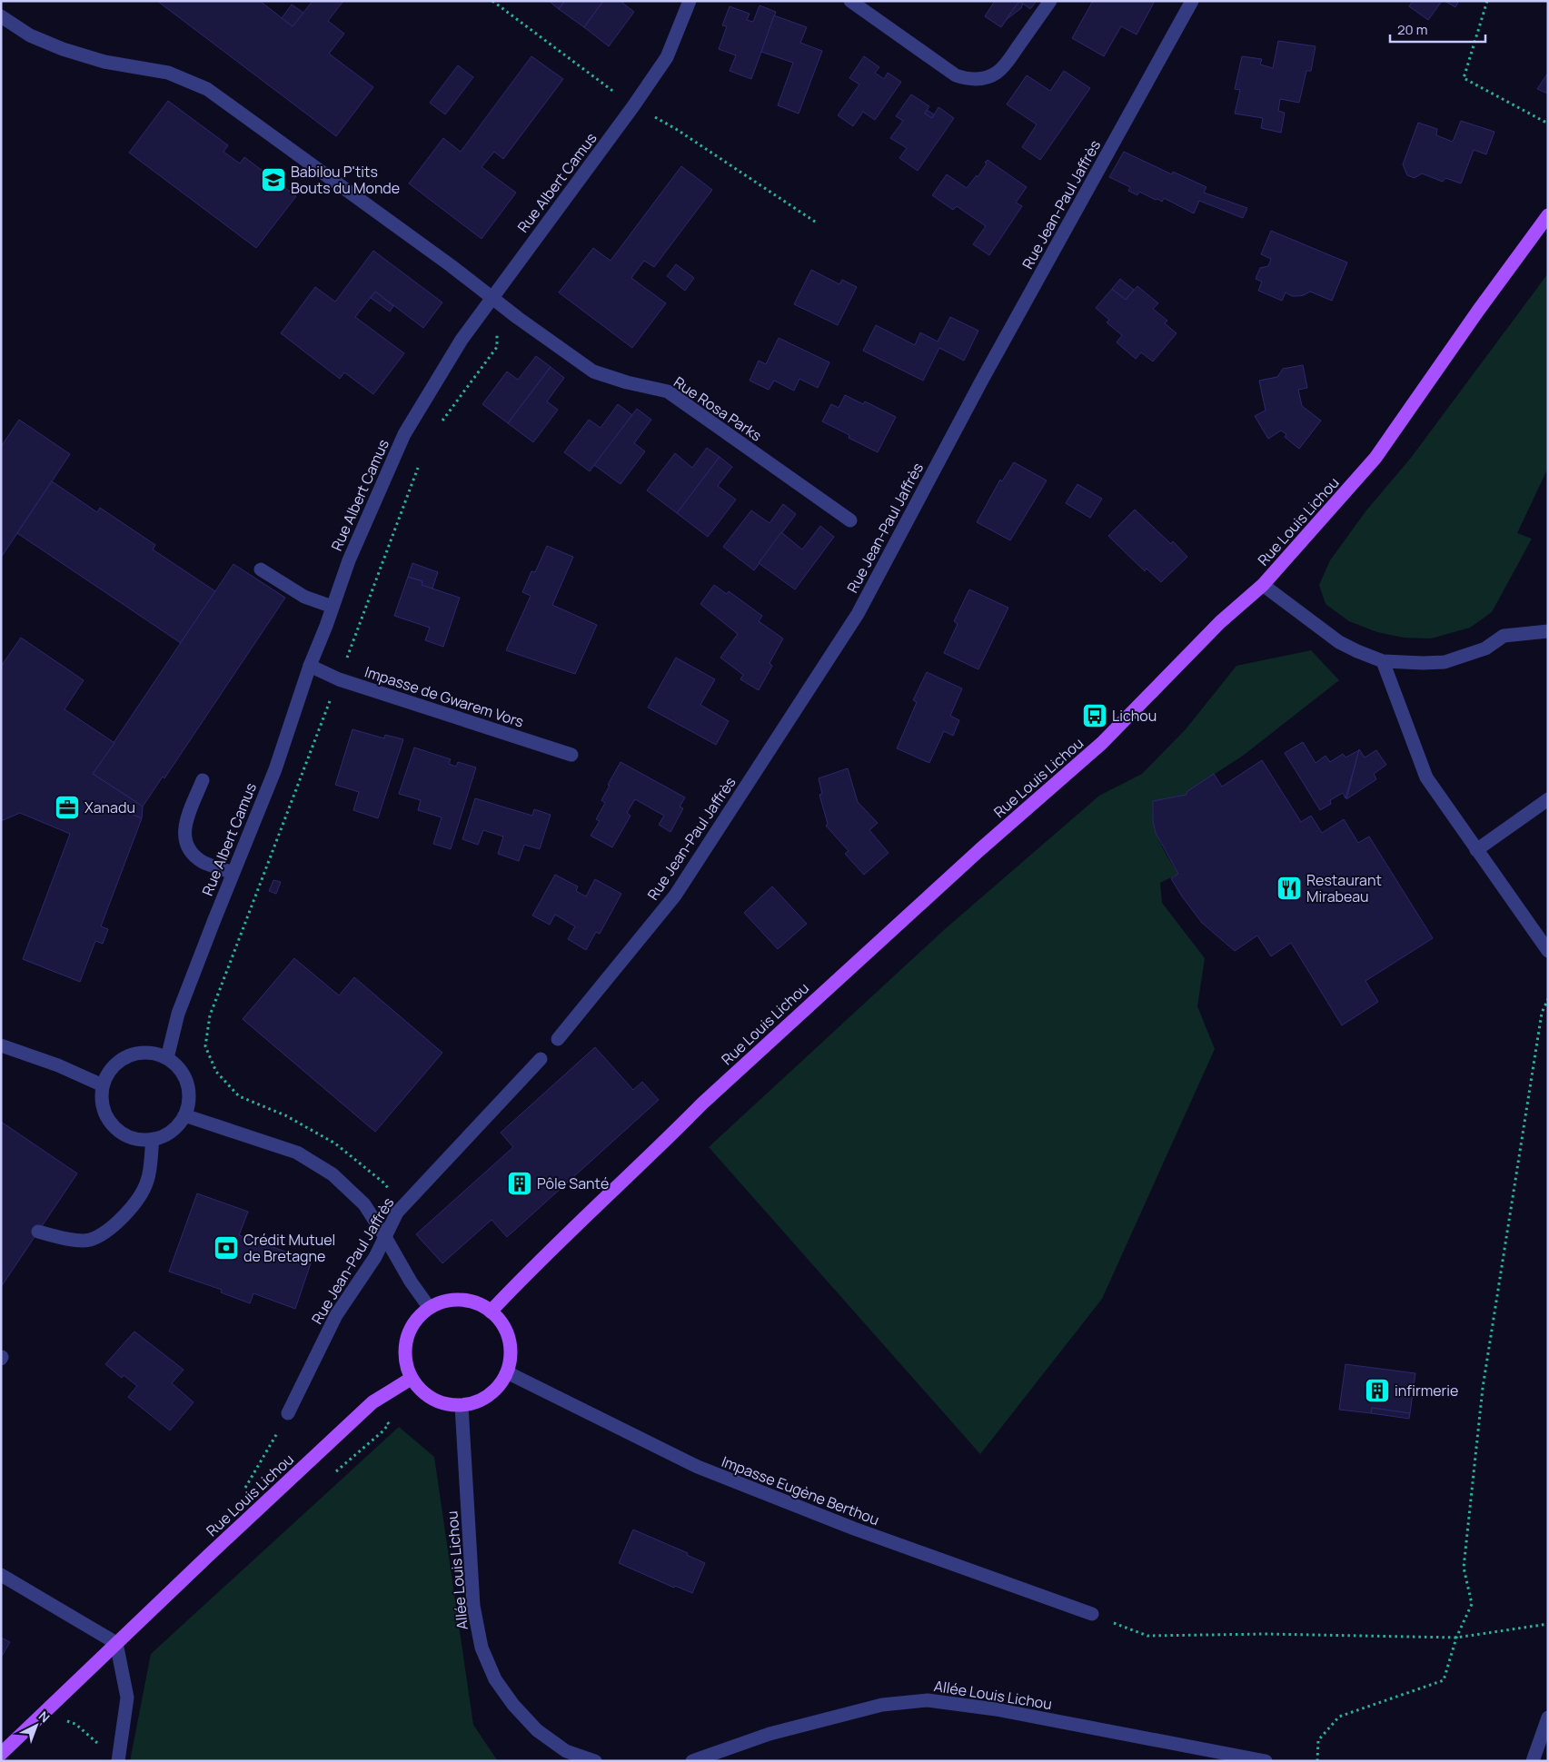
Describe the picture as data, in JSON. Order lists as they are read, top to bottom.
{
  "streets": {
    "main road": ["Rue Louis Lichou"],
    "street": [
      "Rue Albert Camus",
      "Rue Jean-Paul Jaffrès",
      "Rue Rosa Parks",
      "Impasse de Gwarem Vors",
      "Impasse Eugène Berthou",
      "Allée Louis Lichou"
    ]
  },
  "crossings": [
    ["Rue Albert Camus", "Rue Rosa Parks"],
    ["Rue Albert Camus", "Impasse de Gwarem Vors"],
    ["Rue Louis Lichou", "Impasse Eugène Berthou"],
    ["Rue Louis Lichou", "Allée Louis Lichou"],
    ["Impasse Eugène Berthou", "Allée Louis Lichou"]
  ],
  "places": {
    "school or university": ["Babilou P'tits Bouts du Monde"],
    "bus stop": ["Lichou"],
    "office": ["Xanadu"],
    "restaurant": ["Restaurant Mirabeau"],
    "building": ["Pôle Santé", "infirmerie"],
    "bank": ["Crédit Mutuel de Bretagne"]
  },
  "scale_bar": "20 m",
  "north": "top right"
}
